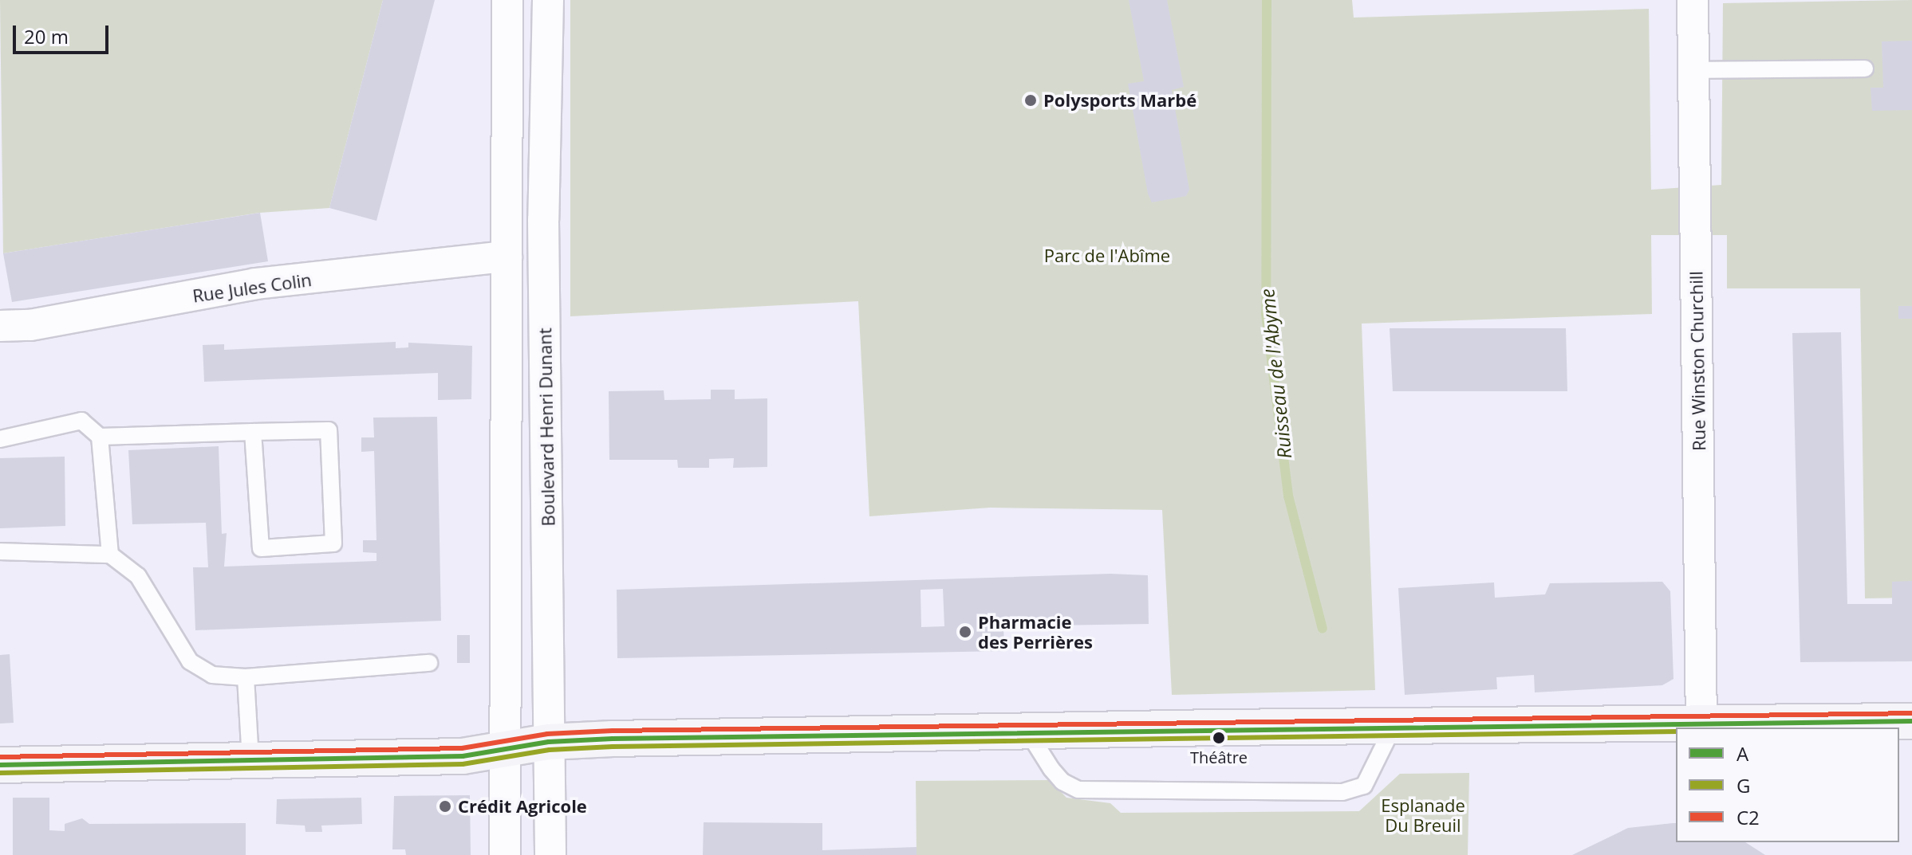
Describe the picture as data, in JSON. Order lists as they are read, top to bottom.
{
  "streets": {
    "street": ["Rue Jules Colin", "Rue Winston Churchill", "Boulevard Henri Dunant"]
  },
  "water": ["Ruisseau de l'Abyme"],
  "parks": ["Parc de l'Abîme", "Esplanade Du Breuil"],
  "places": [
    "Polysports Marbé",
    "Pharmacie des Perrières",
    "Théâtre",
    "Crédit Agricole"
  ],
  "lines": ["transit line C2", "transit line A", "transit line G"],
  "legend": ["A", "G", "C2"],
  "scale_bar": "20 m"
}
